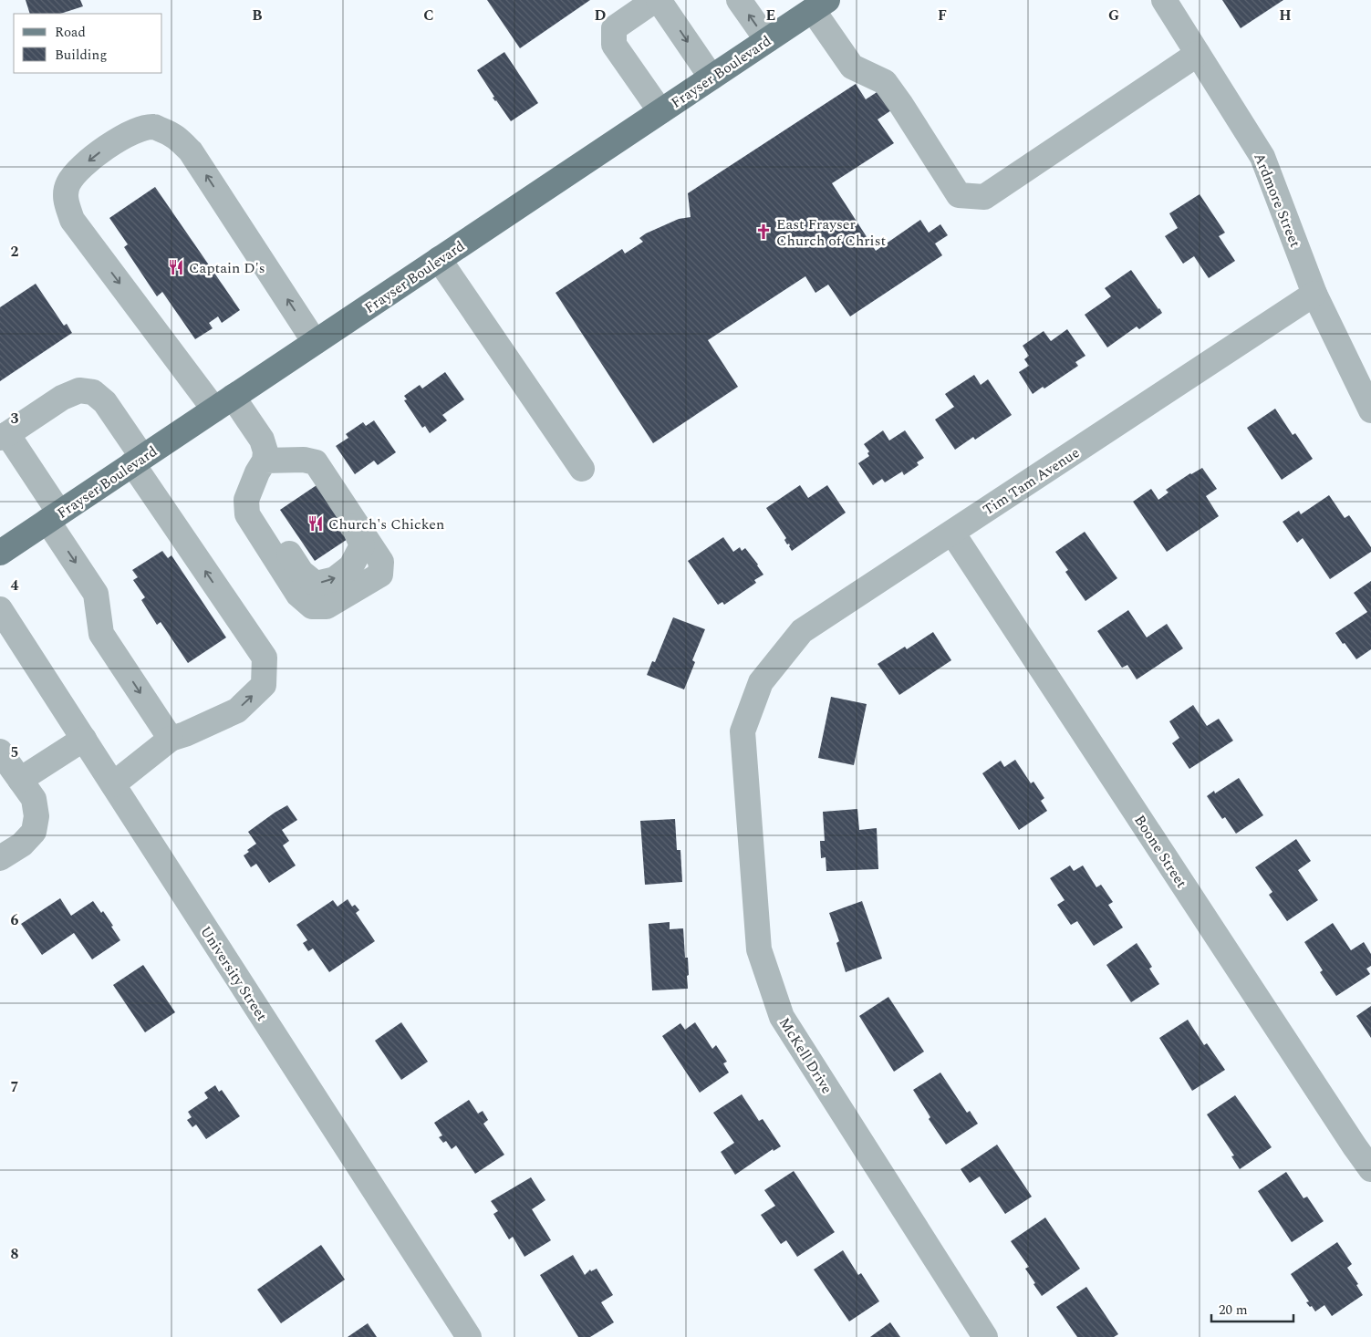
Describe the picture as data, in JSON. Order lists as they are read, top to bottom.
{
  "streets": {
    "main road": ["Frayser Boulevard"],
    "street": [
      "Ardmore Street",
      "Tim Tam Avenue",
      "Boone Street",
      "University Street",
      "McKell Drive"
    ]
  },
  "crossings": [
    ["Ardmore Street", "Tim Tam Avenue"],
    ["Tim Tam Avenue", "Boone Street"],
    ["Tim Tam Avenue", "McKell Drive"]
  ],
  "places": {
    "church": ["East Frayser Church of Christ"],
    "restaurant": ["Captain D's", "Church's Chicken"]
  },
  "legend": ["Road", "Building"],
  "scale_bar": "20 m",
  "grid": {
    "columns": [
      "B",
      "C",
      "D",
      "E",
      "F",
      "G",
      "H"
    ],
    "rows": [
      "2",
      "3",
      "4",
      "5",
      "6",
      "7",
      "8"
    ]
  }
}
